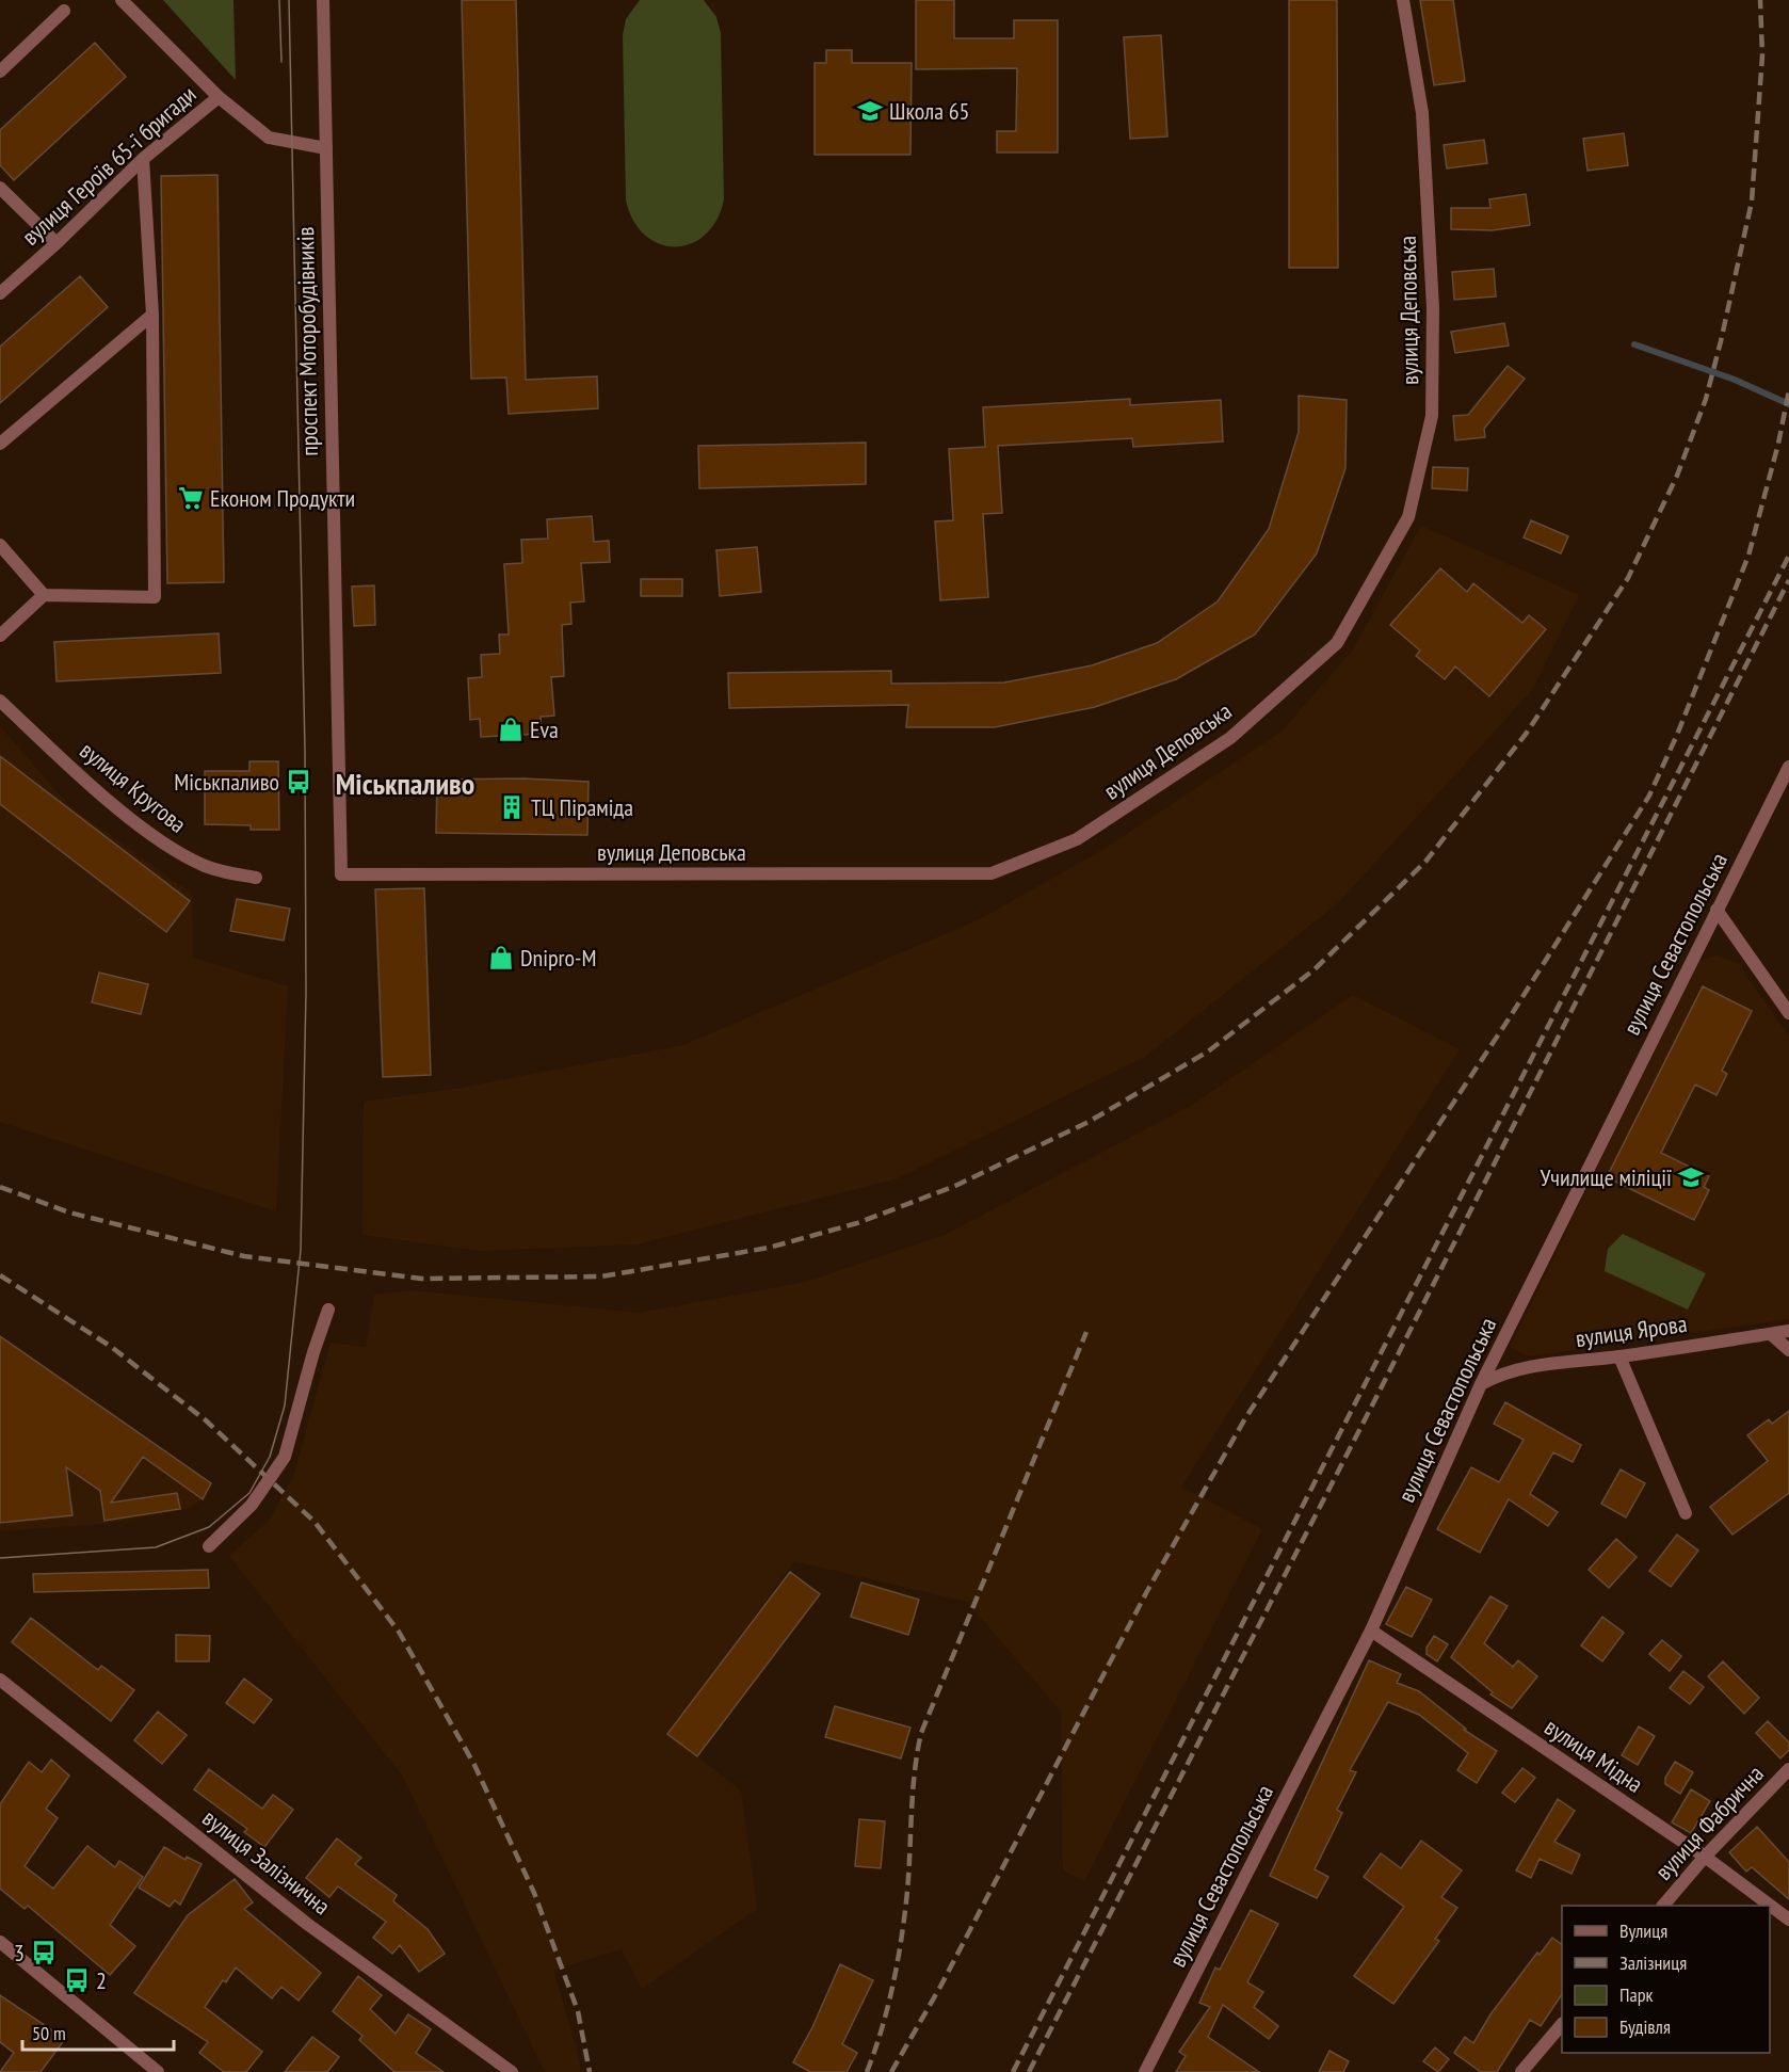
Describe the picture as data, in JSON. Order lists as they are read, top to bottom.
{
  "streets": {
    "street": [
      "вулиця Героїв 65-ї бригади",
      "вулиця Деповська",
      "проспект Моторобудівників",
      "вулиця Кругова",
      "вулиця Севастопольська",
      "вулиця Ярова",
      "вулиця Мідна",
      "вулиця Фабрична",
      "вулиця Залізнична"
    ]
  },
  "crossings": [
    ["вулиця Деповська", "проспект Моторобудівників"],
    ["вулиця Севастопольська", "вулиця Ярова"],
    ["вулиця Севастопольська", "вулиця Мідна"],
    ["вулиця Мідна", "вулиця Фабрична"]
  ],
  "districts": ["Міськпаливо"],
  "places": {
    "school or university": ["Школа 65", "Училище міліції"],
    "supermarket": ["Економ Продукти"],
    "shop": ["Eva", "Dnipro-M"],
    "bus stop": ["Міськпаливо", "3", "2"],
    "building": ["ТЦ Піраміда"]
  },
  "legend": [
    "Вулиця",
    "Залізниця",
    "Парк",
    "Будівля"
  ],
  "scale_bar": "50 m"
}
